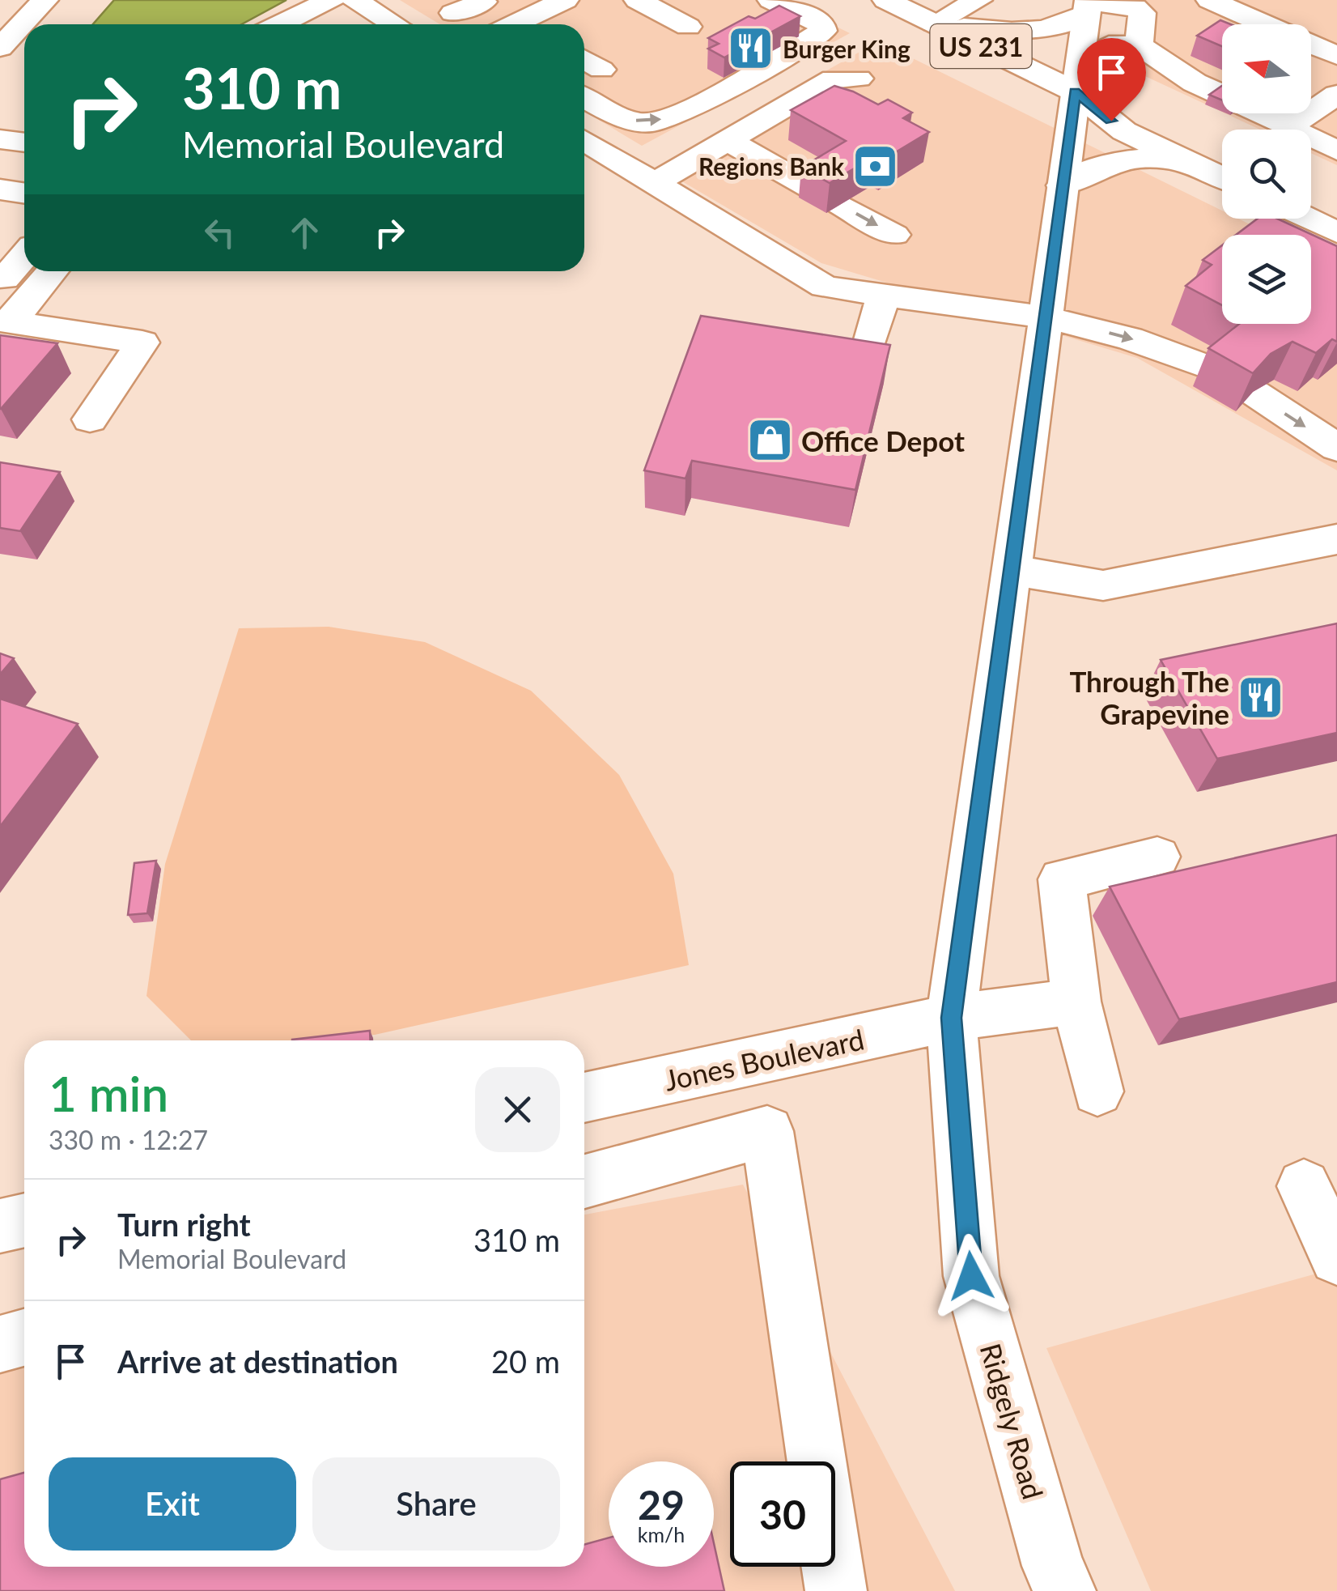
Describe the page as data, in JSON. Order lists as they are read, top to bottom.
{
  "streets": {
    "street": ["US 231", "Jones Boulevard", "Ridgely Road"]
  },
  "crossings": [
    ["US 231", "Ridgely Road"],
    ["Jones Boulevard", "Ridgely Road"]
  ],
  "places": {
    "restaurant": ["Burger King", "Through The Grapevine"],
    "bank": ["Regions Bank"],
    "shop": ["Office Depot"]
  },
  "north": "left",
  "page": {
    "turn": ["310 m", "Memorial Boulevard"],
    "heading": ["1 min", "330 m · 12:27"],
    "list": [
      {
        "name": "Turn right",
        "note": "Memorial Boulevard",
        "value": "310 m"
      },
      {
        "name": "Arrive at destination",
        "value": "20 m"
      }
    ],
    "buttons": ["Exit", "Share"],
    "speed": "29 km/h",
    "limit": "30"
  }
}
